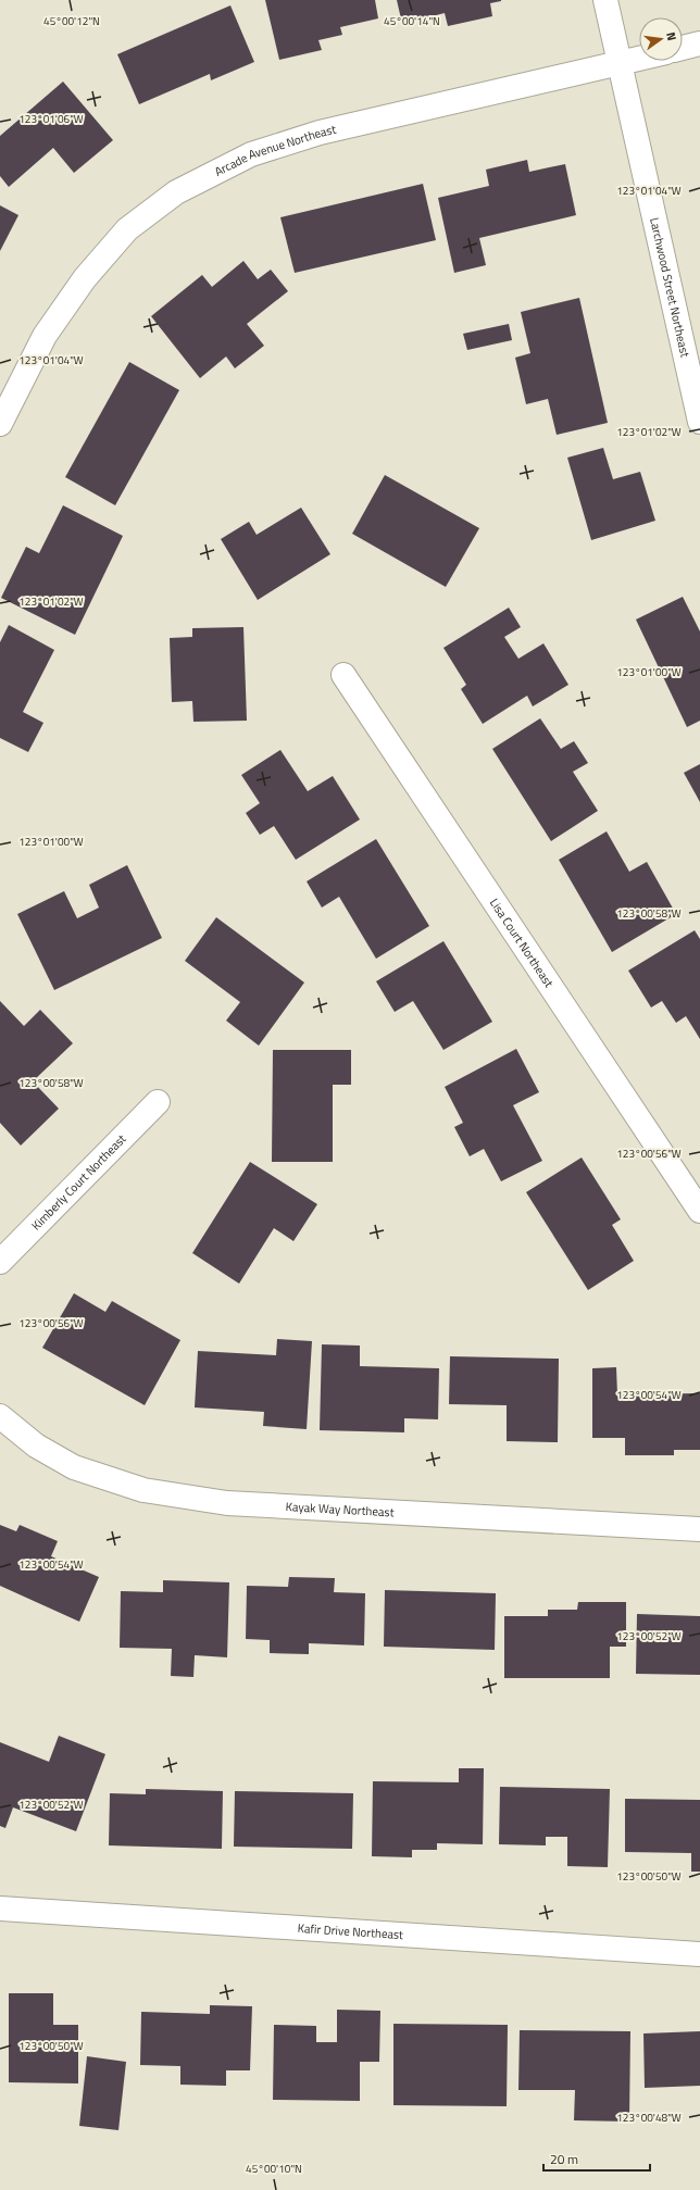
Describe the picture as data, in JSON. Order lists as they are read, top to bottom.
{
  "streets": {
    "street": [
      "Arcade Avenue Northeast",
      "Larchwood Street Northeast",
      "Lisa Court Northeast",
      "Kimberly Court Northeast",
      "Kayak Way Northeast",
      "Kafir Drive Northeast"
    ]
  },
  "crossings": [
    ["Arcade Avenue Northeast", "Larchwood Street Northeast"]
  ],
  "scale_bar": "20 m",
  "north": "right",
  "coordinates": [
    "45°00'12\"N",
    "45°00'14\"N",
    "123°01'06\"W",
    "123°01'04\"W",
    "123°01'02\"W",
    "123°01'00\"W",
    "123°00'58\"W",
    "123°00'56\"W",
    "123°00'54\"W",
    "123°00'52\"W",
    "123°00'50\"W",
    "123°00'48\"W",
    "45°00'10\"N"
  ]
}
